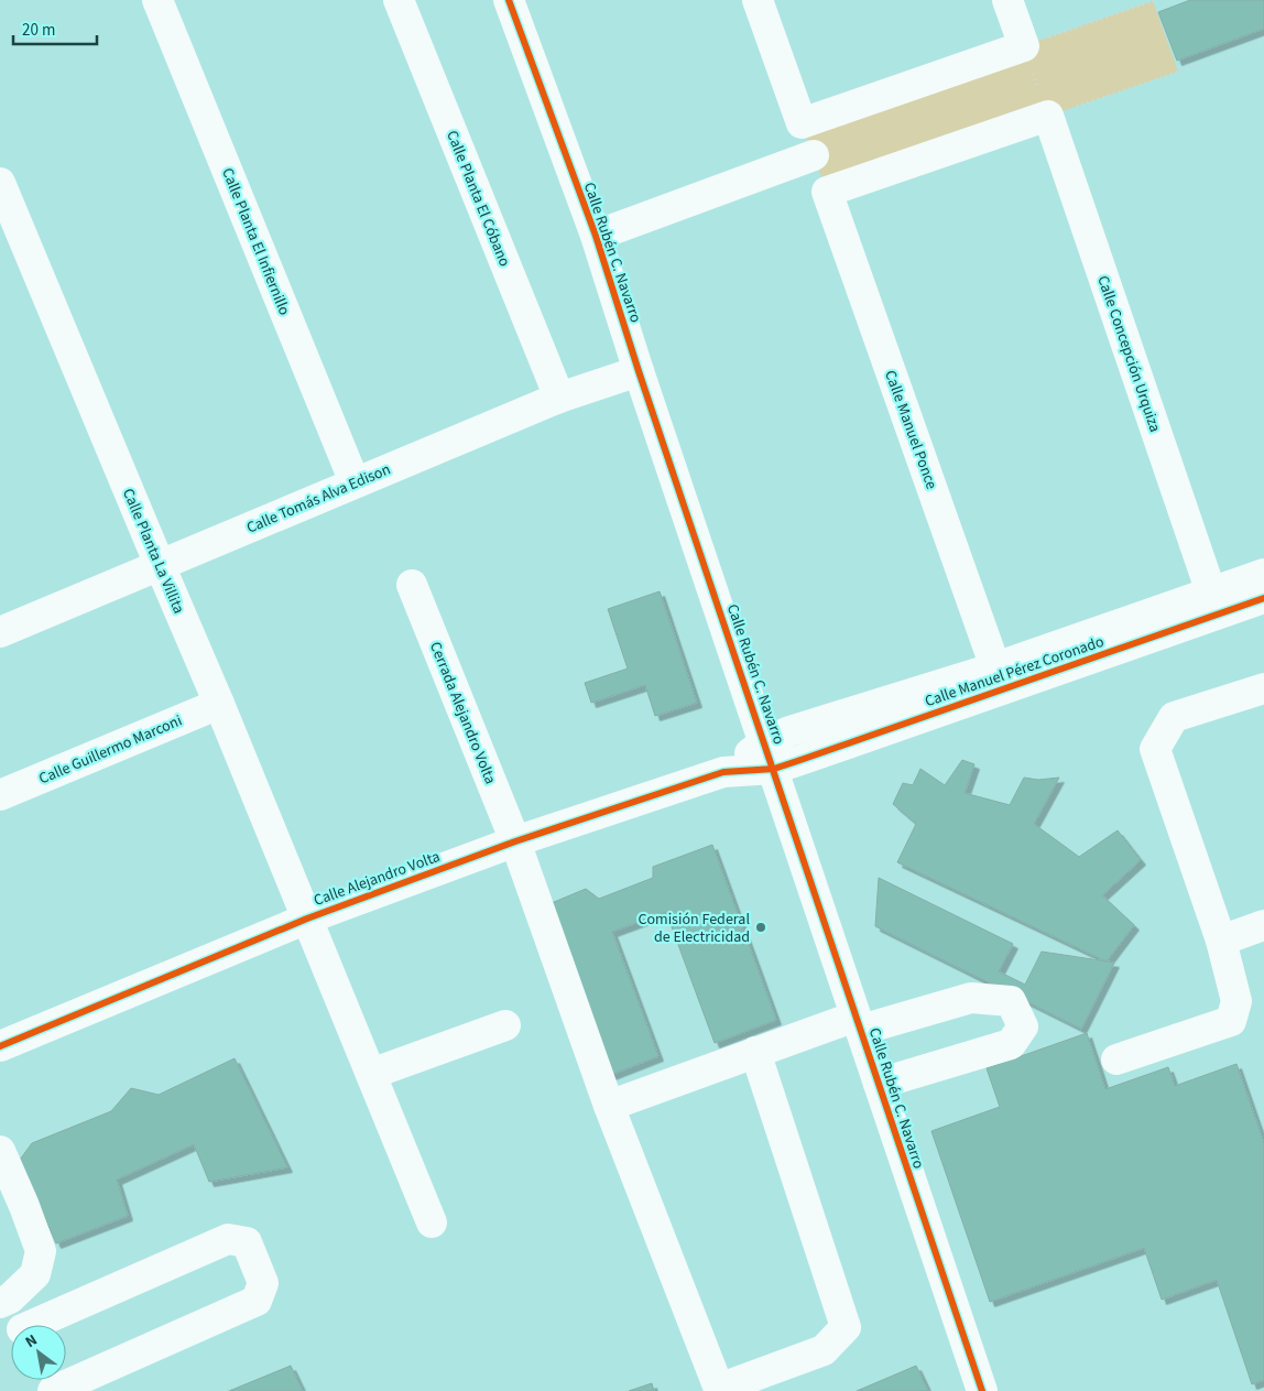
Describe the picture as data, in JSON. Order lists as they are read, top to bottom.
{
  "streets": {
    "street": [
      "Calle Planta El Cóbano",
      "Calle Planta El Infiernillo",
      "Calle Rubén C. Navarro",
      "Calle Concepción Urquiza",
      "Calle Manuel Ponce",
      "Calle Tomás Alva Edison",
      "Calle Planta La Villita",
      "Calle Manuel Pérez Coronado",
      "Cerrada Alejandro Volta",
      "Calle Guillermo Marconi",
      "Calle Alejandro Volta"
    ]
  },
  "crossings": [
    ["Calle Planta El Cóbano", "Calle Tomás Alva Edison"],
    ["Calle Planta El Infiernillo", "Calle Tomás Alva Edison"],
    ["Calle Rubén C. Navarro", "Calle Tomás Alva Edison"],
    ["Calle Rubén C. Navarro", "Calle Manuel Pérez Coronado"],
    ["Calle Rubén C. Navarro", "Calle Alejandro Volta"],
    ["Calle Concepción Urquiza", "Calle Manuel Ponce"],
    ["Calle Concepción Urquiza", "Calle Manuel Pérez Coronado"],
    ["Calle Manuel Ponce", "Calle Manuel Pérez Coronado"],
    ["Calle Tomás Alva Edison", "Calle Planta La Villita"],
    ["Calle Planta La Villita", "Calle Guillermo Marconi"],
    ["Calle Planta La Villita", "Calle Alejandro Volta"],
    ["Calle Manuel Pérez Coronado", "Calle Alejandro Volta"],
    ["Cerrada Alejandro Volta", "Calle Alejandro Volta"]
  ],
  "places": ["Comisión Federal de Electricidad"],
  "scale_bar": "20 m",
  "north": "top left"
}
